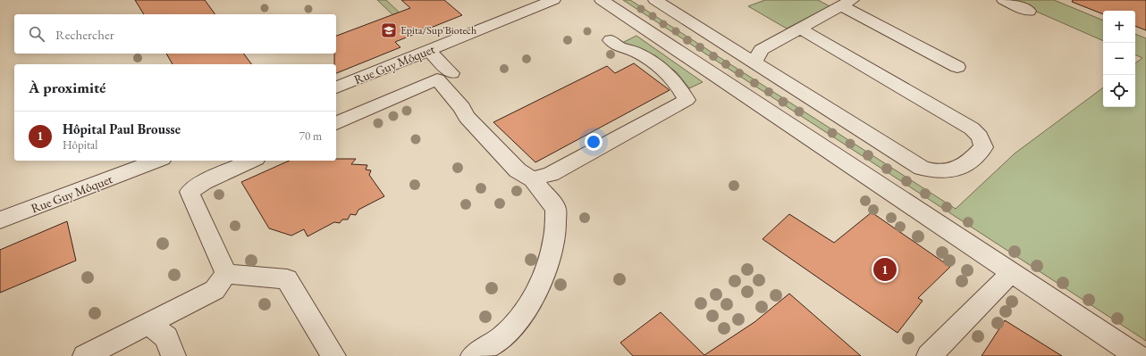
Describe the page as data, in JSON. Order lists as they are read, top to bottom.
{
  "streets": {
    "street": ["Rue Guy Môquet"]
  },
  "places": {
    "school or university": ["Epita/Sup'Biotech"]
  },
  "page": {
    "map_buttons": ["+", "−"],
    "search": "Rechercher",
    "heading": "À proximité",
    "list": [
      {
        "mark": "1",
        "name": "Hôpital Paul Brousse",
        "note": "Hôpital",
        "value": "70 m"
      }
    ],
    "pins": "1"
  }
}
